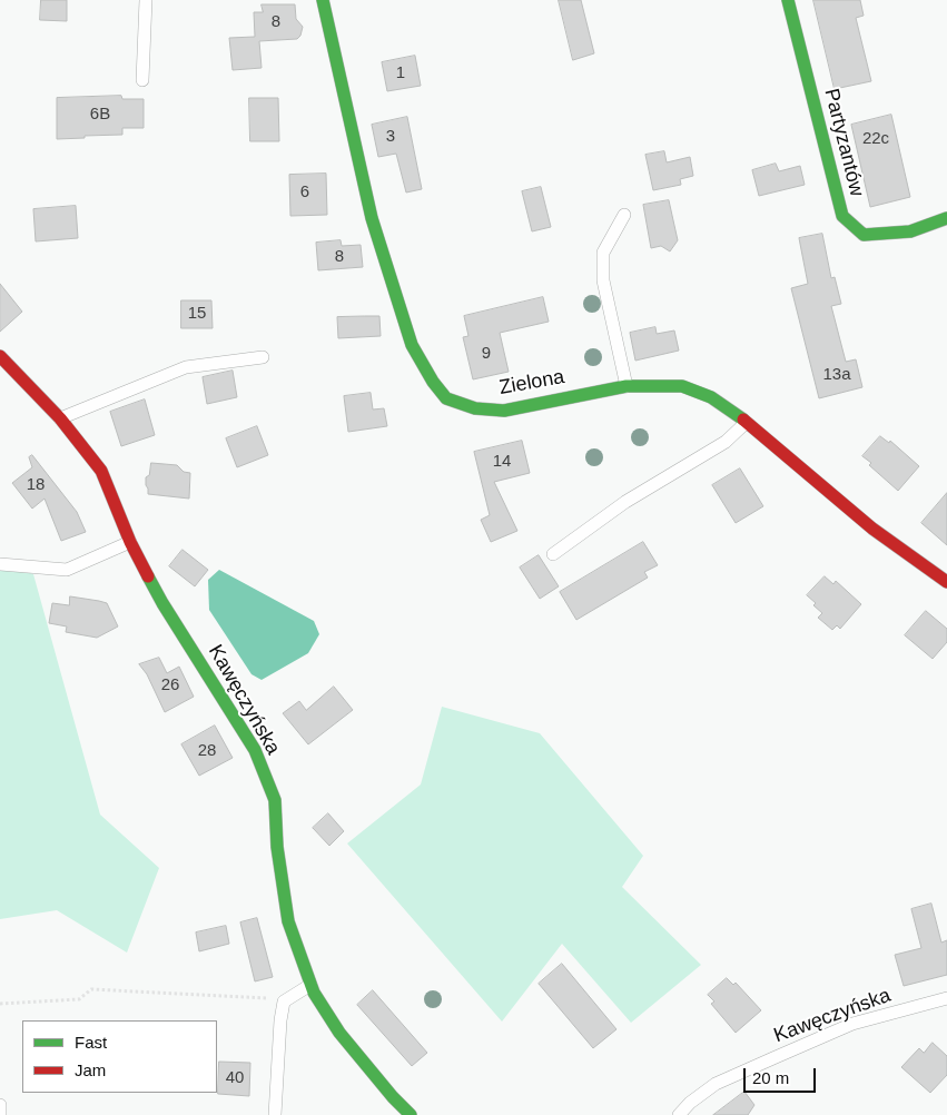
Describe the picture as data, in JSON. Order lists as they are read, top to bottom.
{
  "streets": {
    "street": ["Partyzantów", "Zielona", "Kawęczyńska"]
  },
  "house_numbers": [
    "8",
    "1",
    "6B",
    "3",
    "22c",
    "6",
    "8",
    "15",
    "9",
    "13a",
    "14",
    "18",
    "26",
    "28",
    "40"
  ],
  "legend": ["Fast", "Jam"],
  "scale_bar": "20 m"
}
